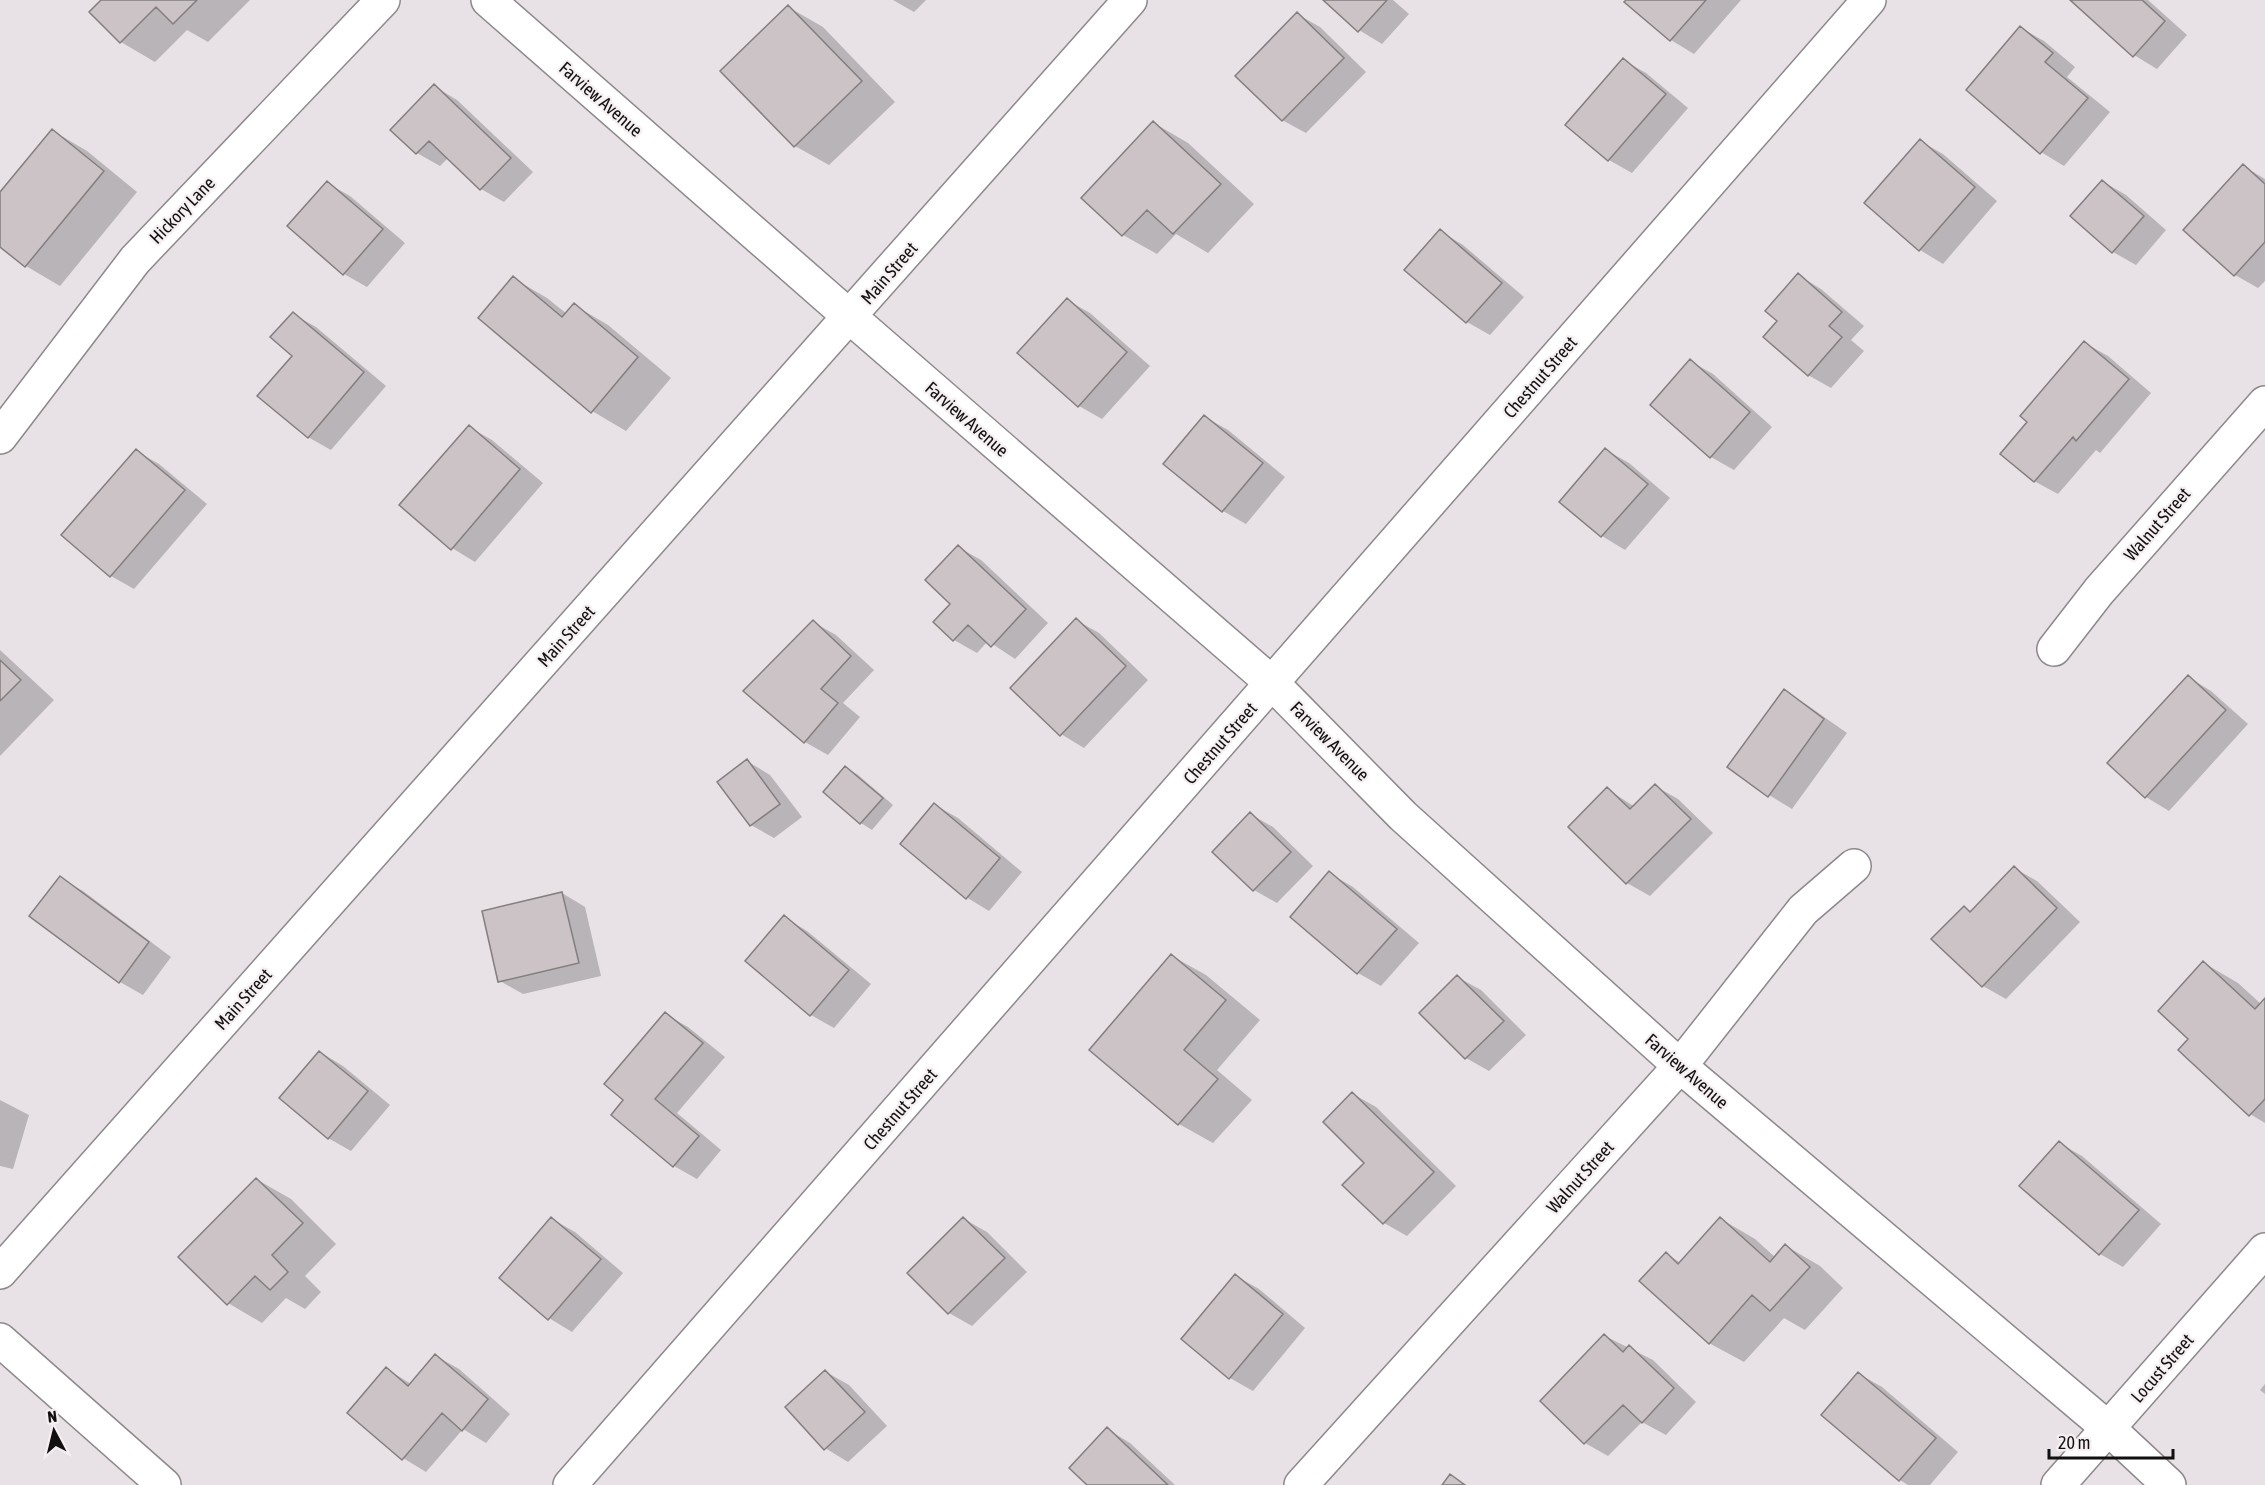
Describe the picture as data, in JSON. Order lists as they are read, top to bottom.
{
  "streets": {
    "street": [
      "Farview Avenue",
      "Hickory Lane",
      "Main Street",
      "Chestnut Street",
      "Walnut Street",
      "Locust Street"
    ]
  },
  "crossings": [
    ["Farview Avenue", "Main Street"],
    ["Farview Avenue", "Chestnut Street"],
    ["Farview Avenue", "Walnut Street"],
    ["Farview Avenue", "Locust Street"]
  ],
  "scale_bar": "20 m",
  "north": "top"
}
